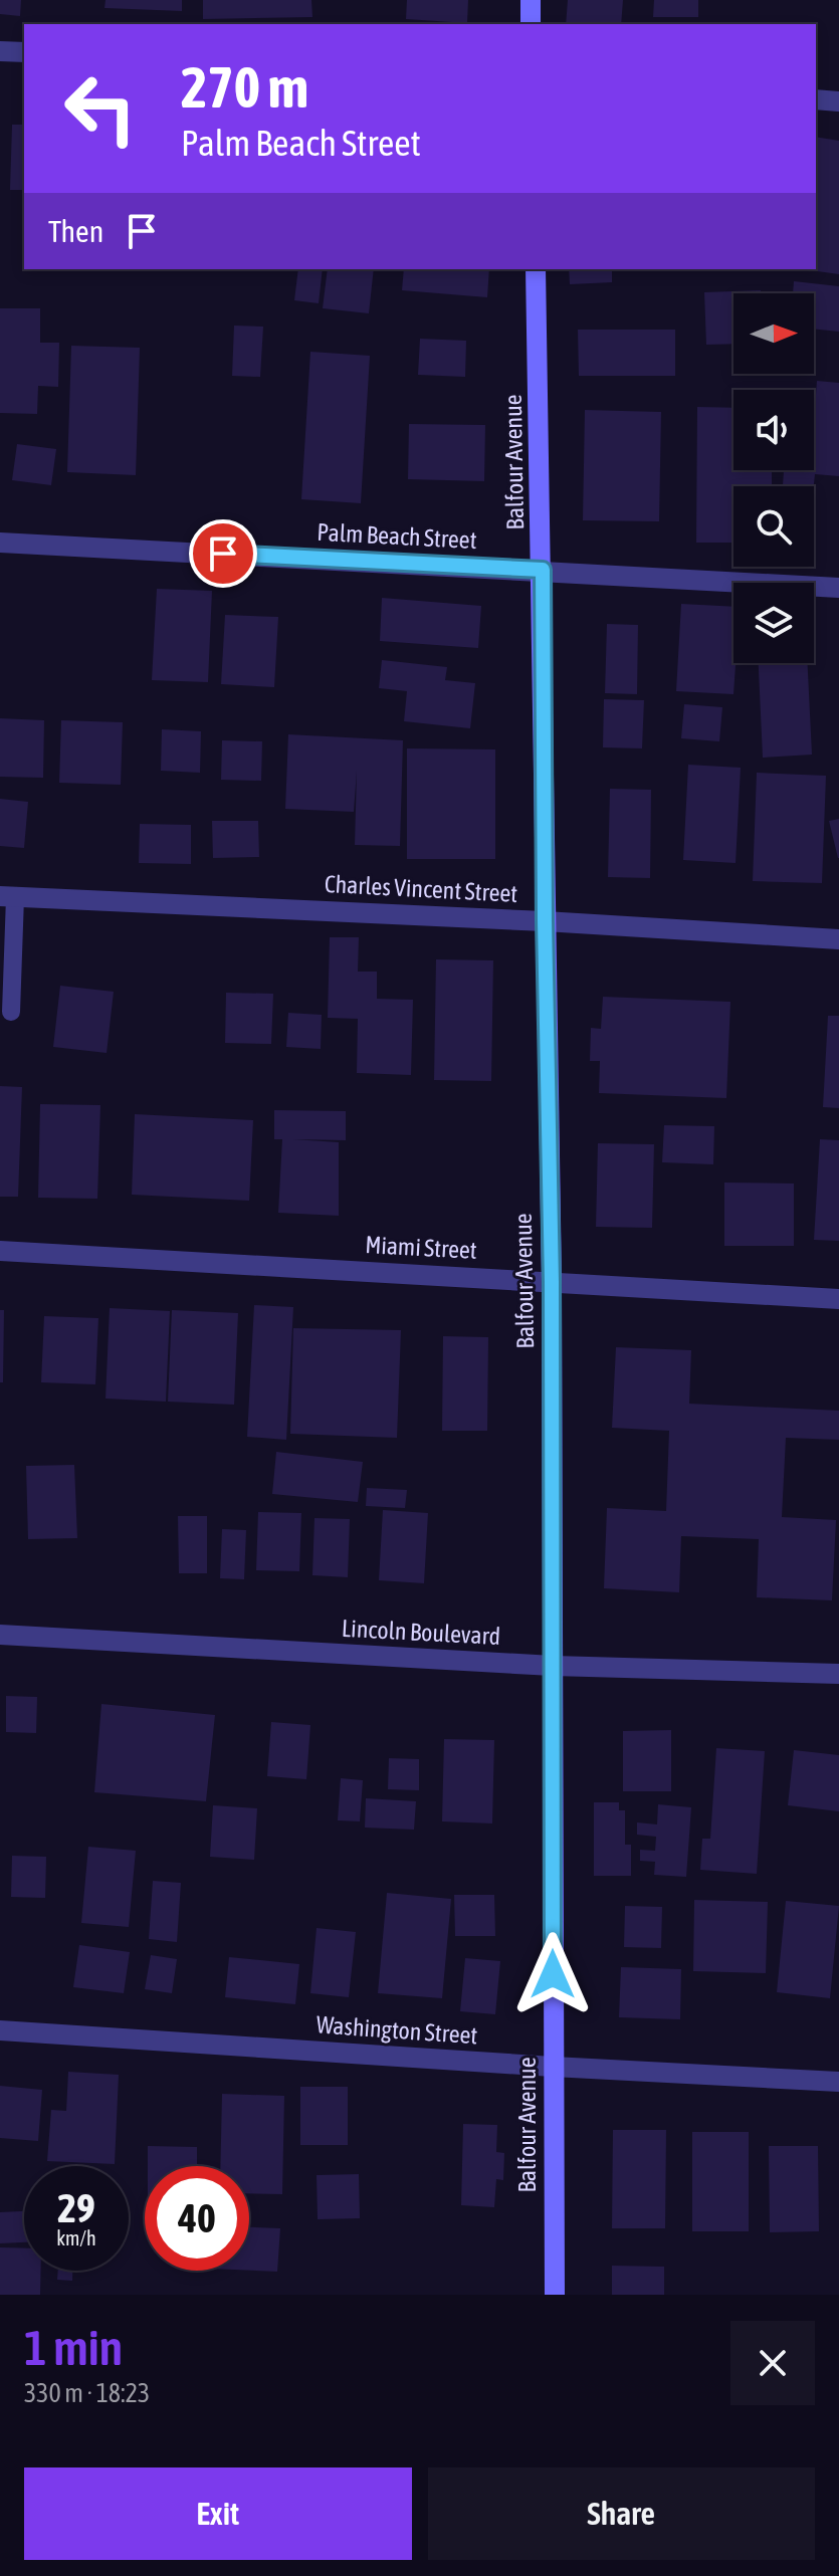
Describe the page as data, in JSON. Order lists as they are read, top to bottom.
{
  "streets": {
    "street": [
      "Balfour Avenue",
      "Palm Beach Street",
      "Charles Vincent Street",
      "Miami Street",
      "Lincoln Boulevard",
      "Washington Street"
    ]
  },
  "crossings": [
    ["Balfour Avenue", "Palm Beach Street"],
    ["Balfour Avenue", "Charles Vincent Street"],
    ["Balfour Avenue", "Miami Street"],
    ["Balfour Avenue", "Lincoln Boulevard"],
    ["Balfour Avenue", "Washington Street"]
  ],
  "north": "right",
  "page": {
    "turn": ["270 m", "Palm Beach Street"],
    "then": "Then",
    "speed": "29 km/h",
    "limit": "40",
    "heading": ["1 min", "330 m · 18:23"],
    "buttons": ["Exit", "Share"]
  }
}
